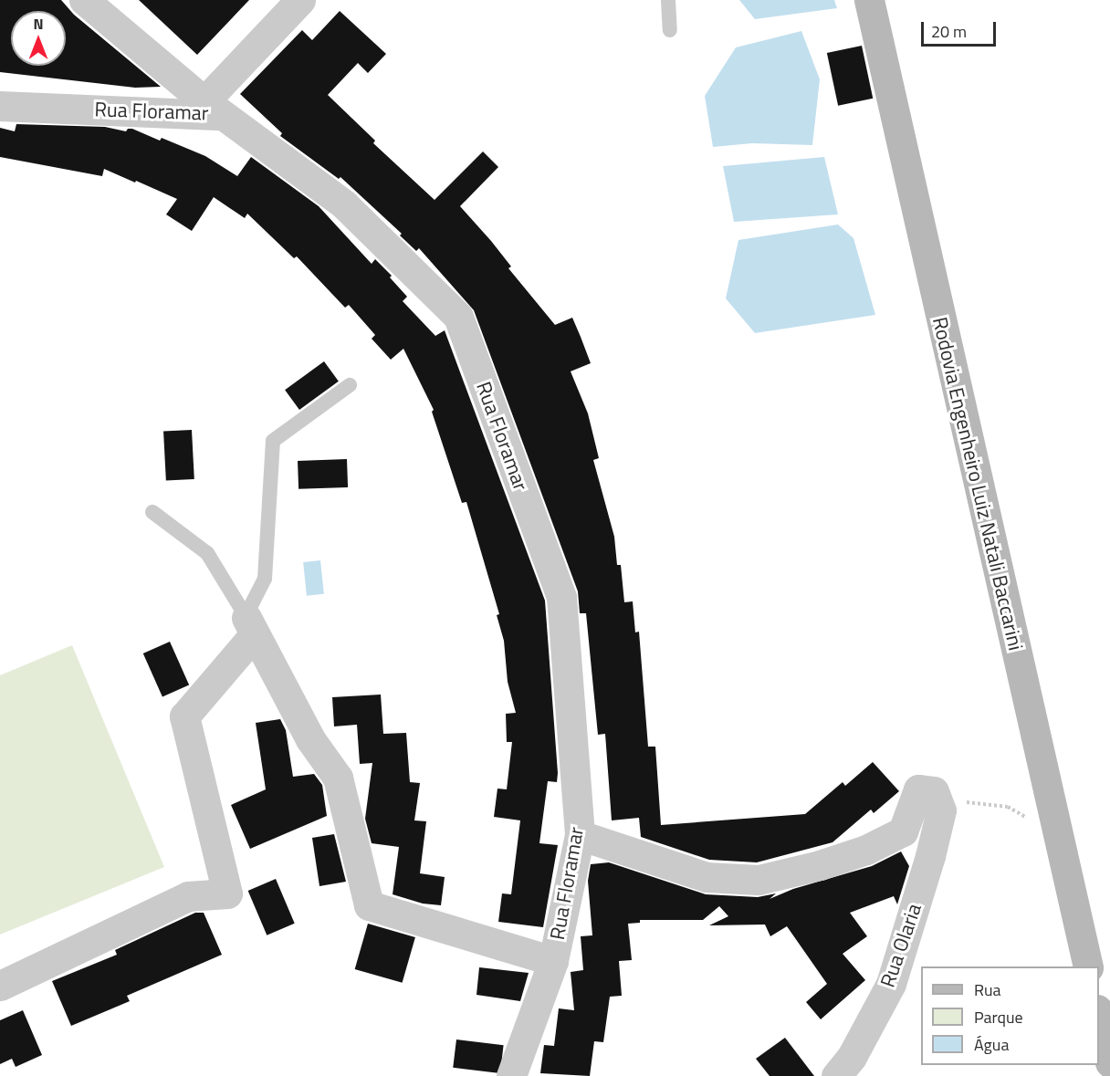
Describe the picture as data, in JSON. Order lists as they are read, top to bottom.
{
  "streets": {
    "main road": ["Rodovia Engenheiro Luiz Natali Baccarini"],
    "street": ["Rua Floramar", "Rua Olaria"]
  },
  "legend": ["Rua", "Parque", "Água"],
  "scale_bar": "20 m",
  "north": "top"
}
